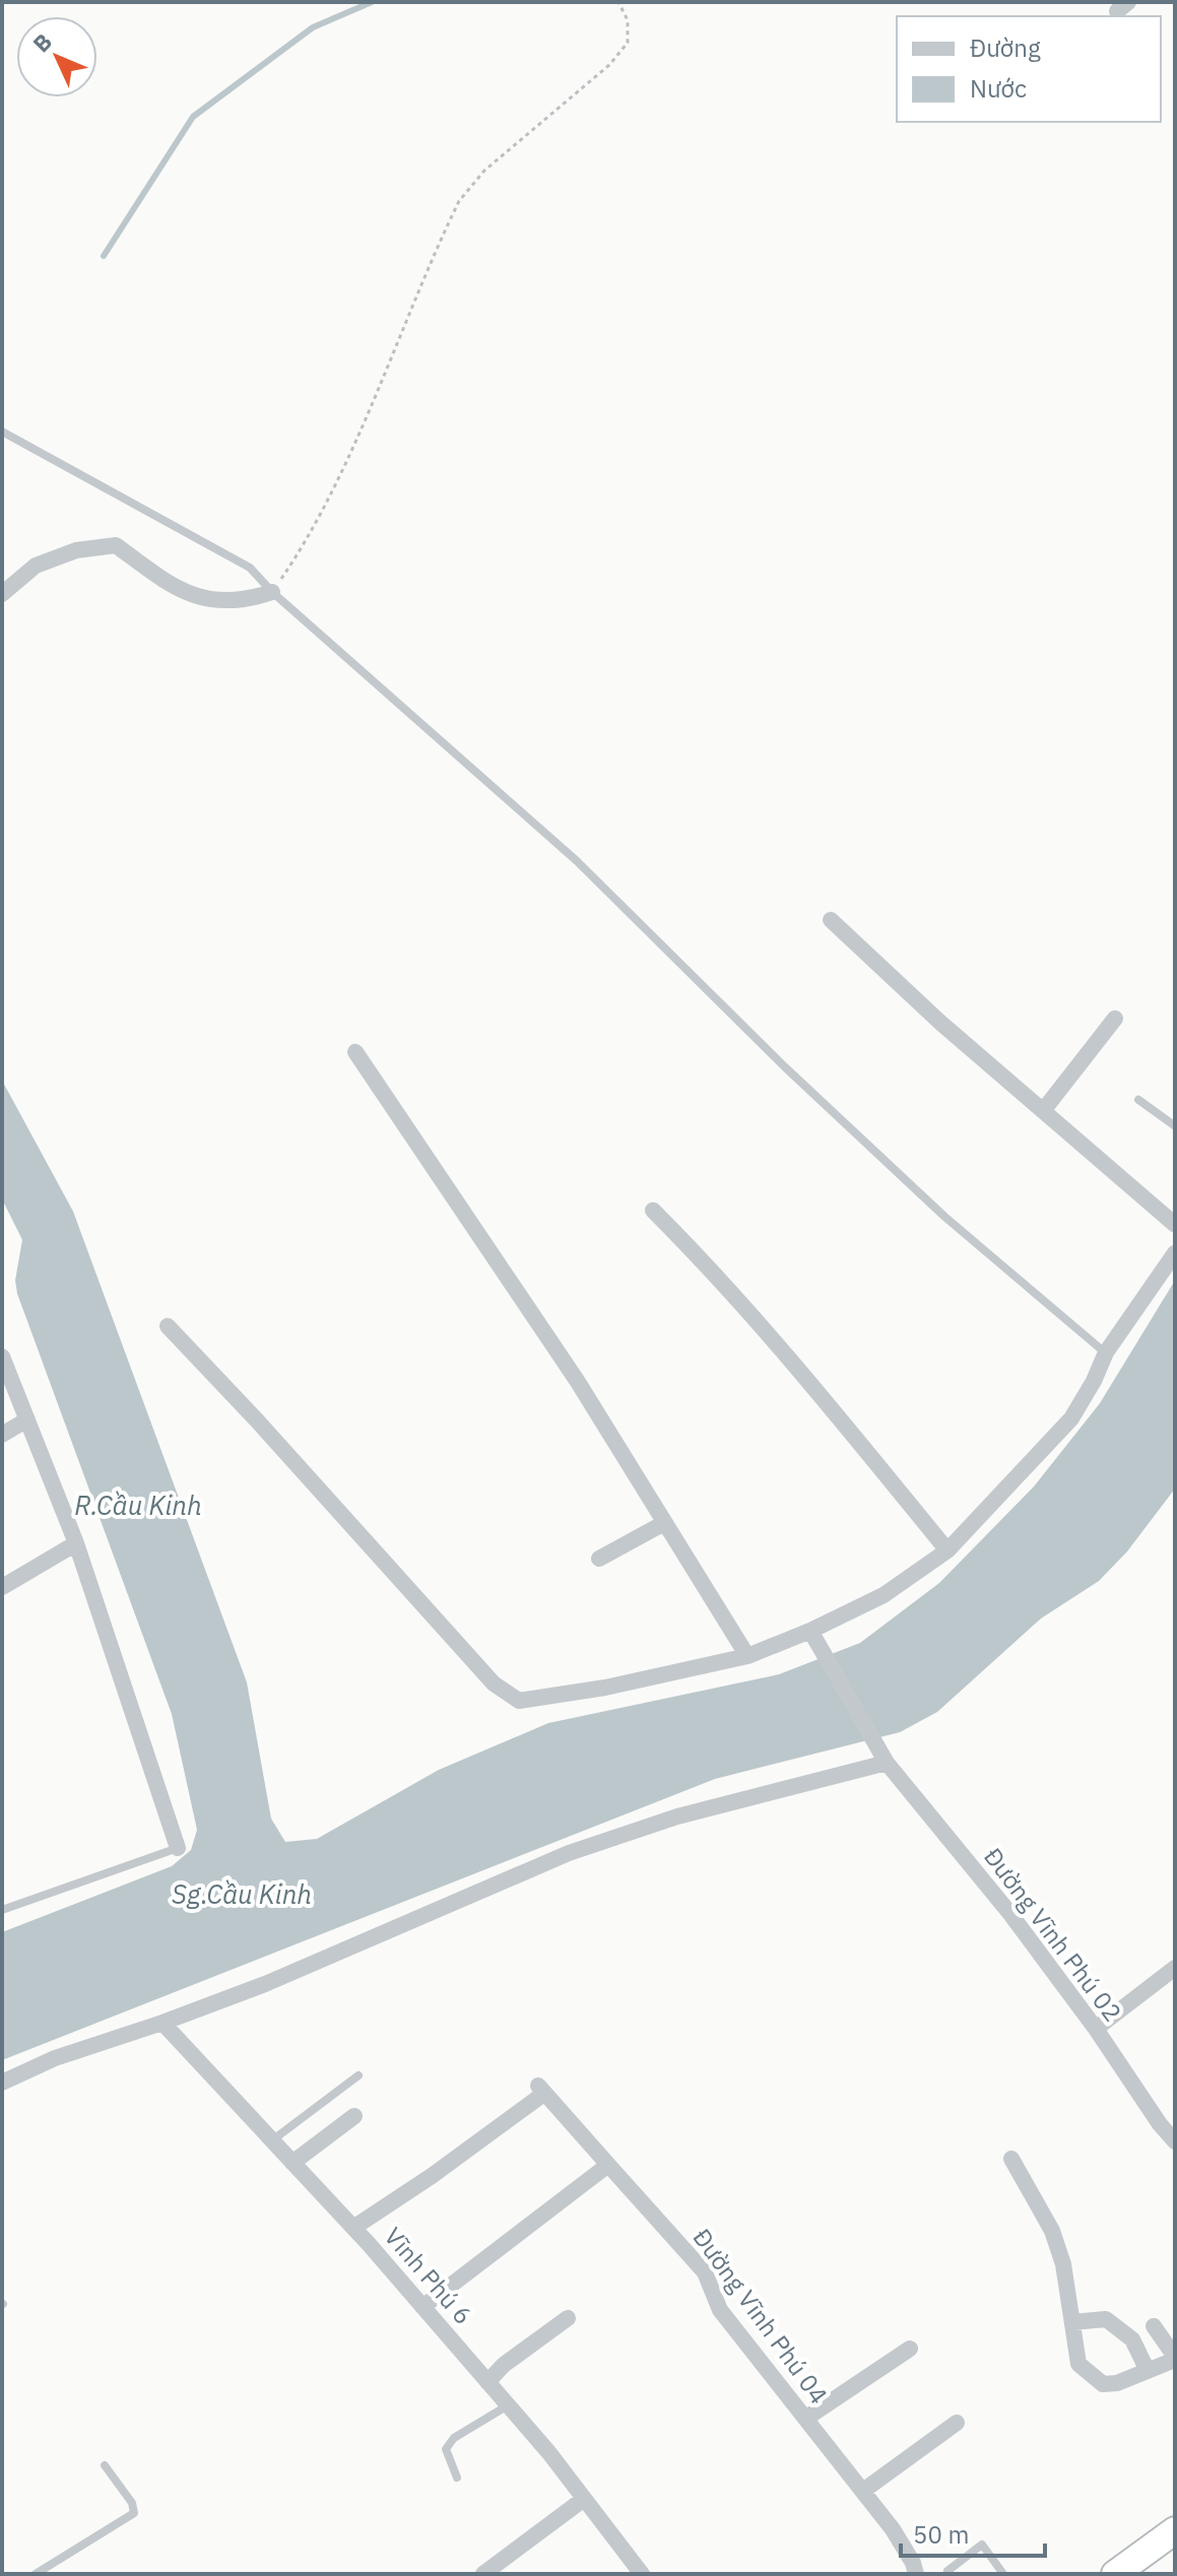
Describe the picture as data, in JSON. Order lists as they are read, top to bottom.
{
  "streets": {
    "street": ["Đường Vĩnh Phú 02", "Vĩnh Phú 6", "Đường Vĩnh Phú 04"]
  },
  "crossings": [
    ["Vĩnh Phú 6", "Đường Vĩnh Phú 04"]
  ],
  "water": ["R.Cầu Kinh", "Sg.Cầu Kinh"],
  "legend": ["Đường", "Nước"],
  "scale_bar": "50 m",
  "north": "top left"
}
